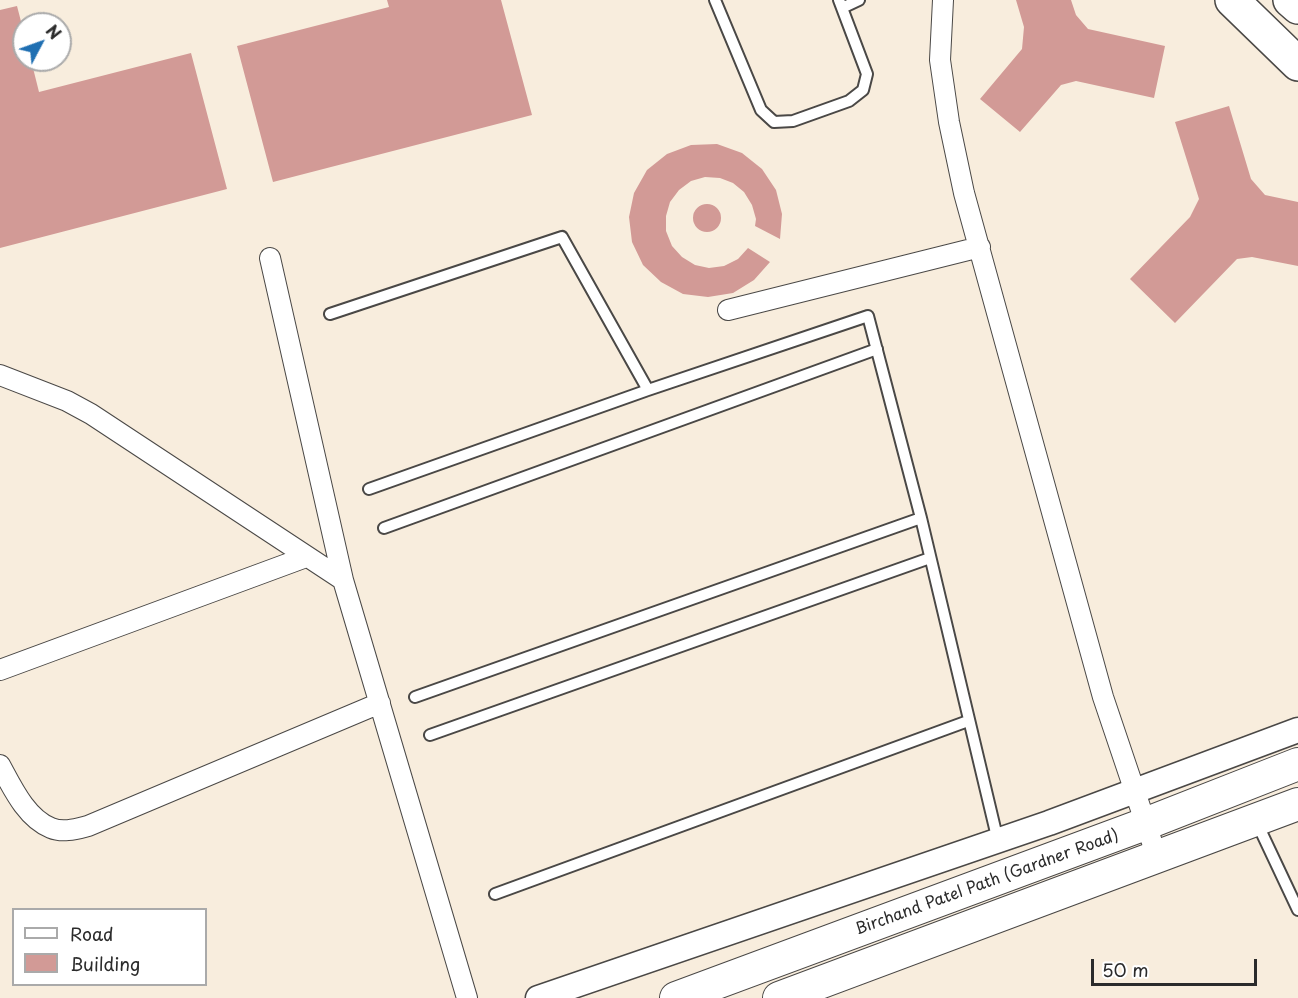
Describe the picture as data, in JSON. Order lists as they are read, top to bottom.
{
  "streets": {
    "main road": ["Birchand Patel Path (Gardner Road)"]
  },
  "legend": ["Road", "Building"],
  "scale_bar": "50 m",
  "north": "top right"
}
